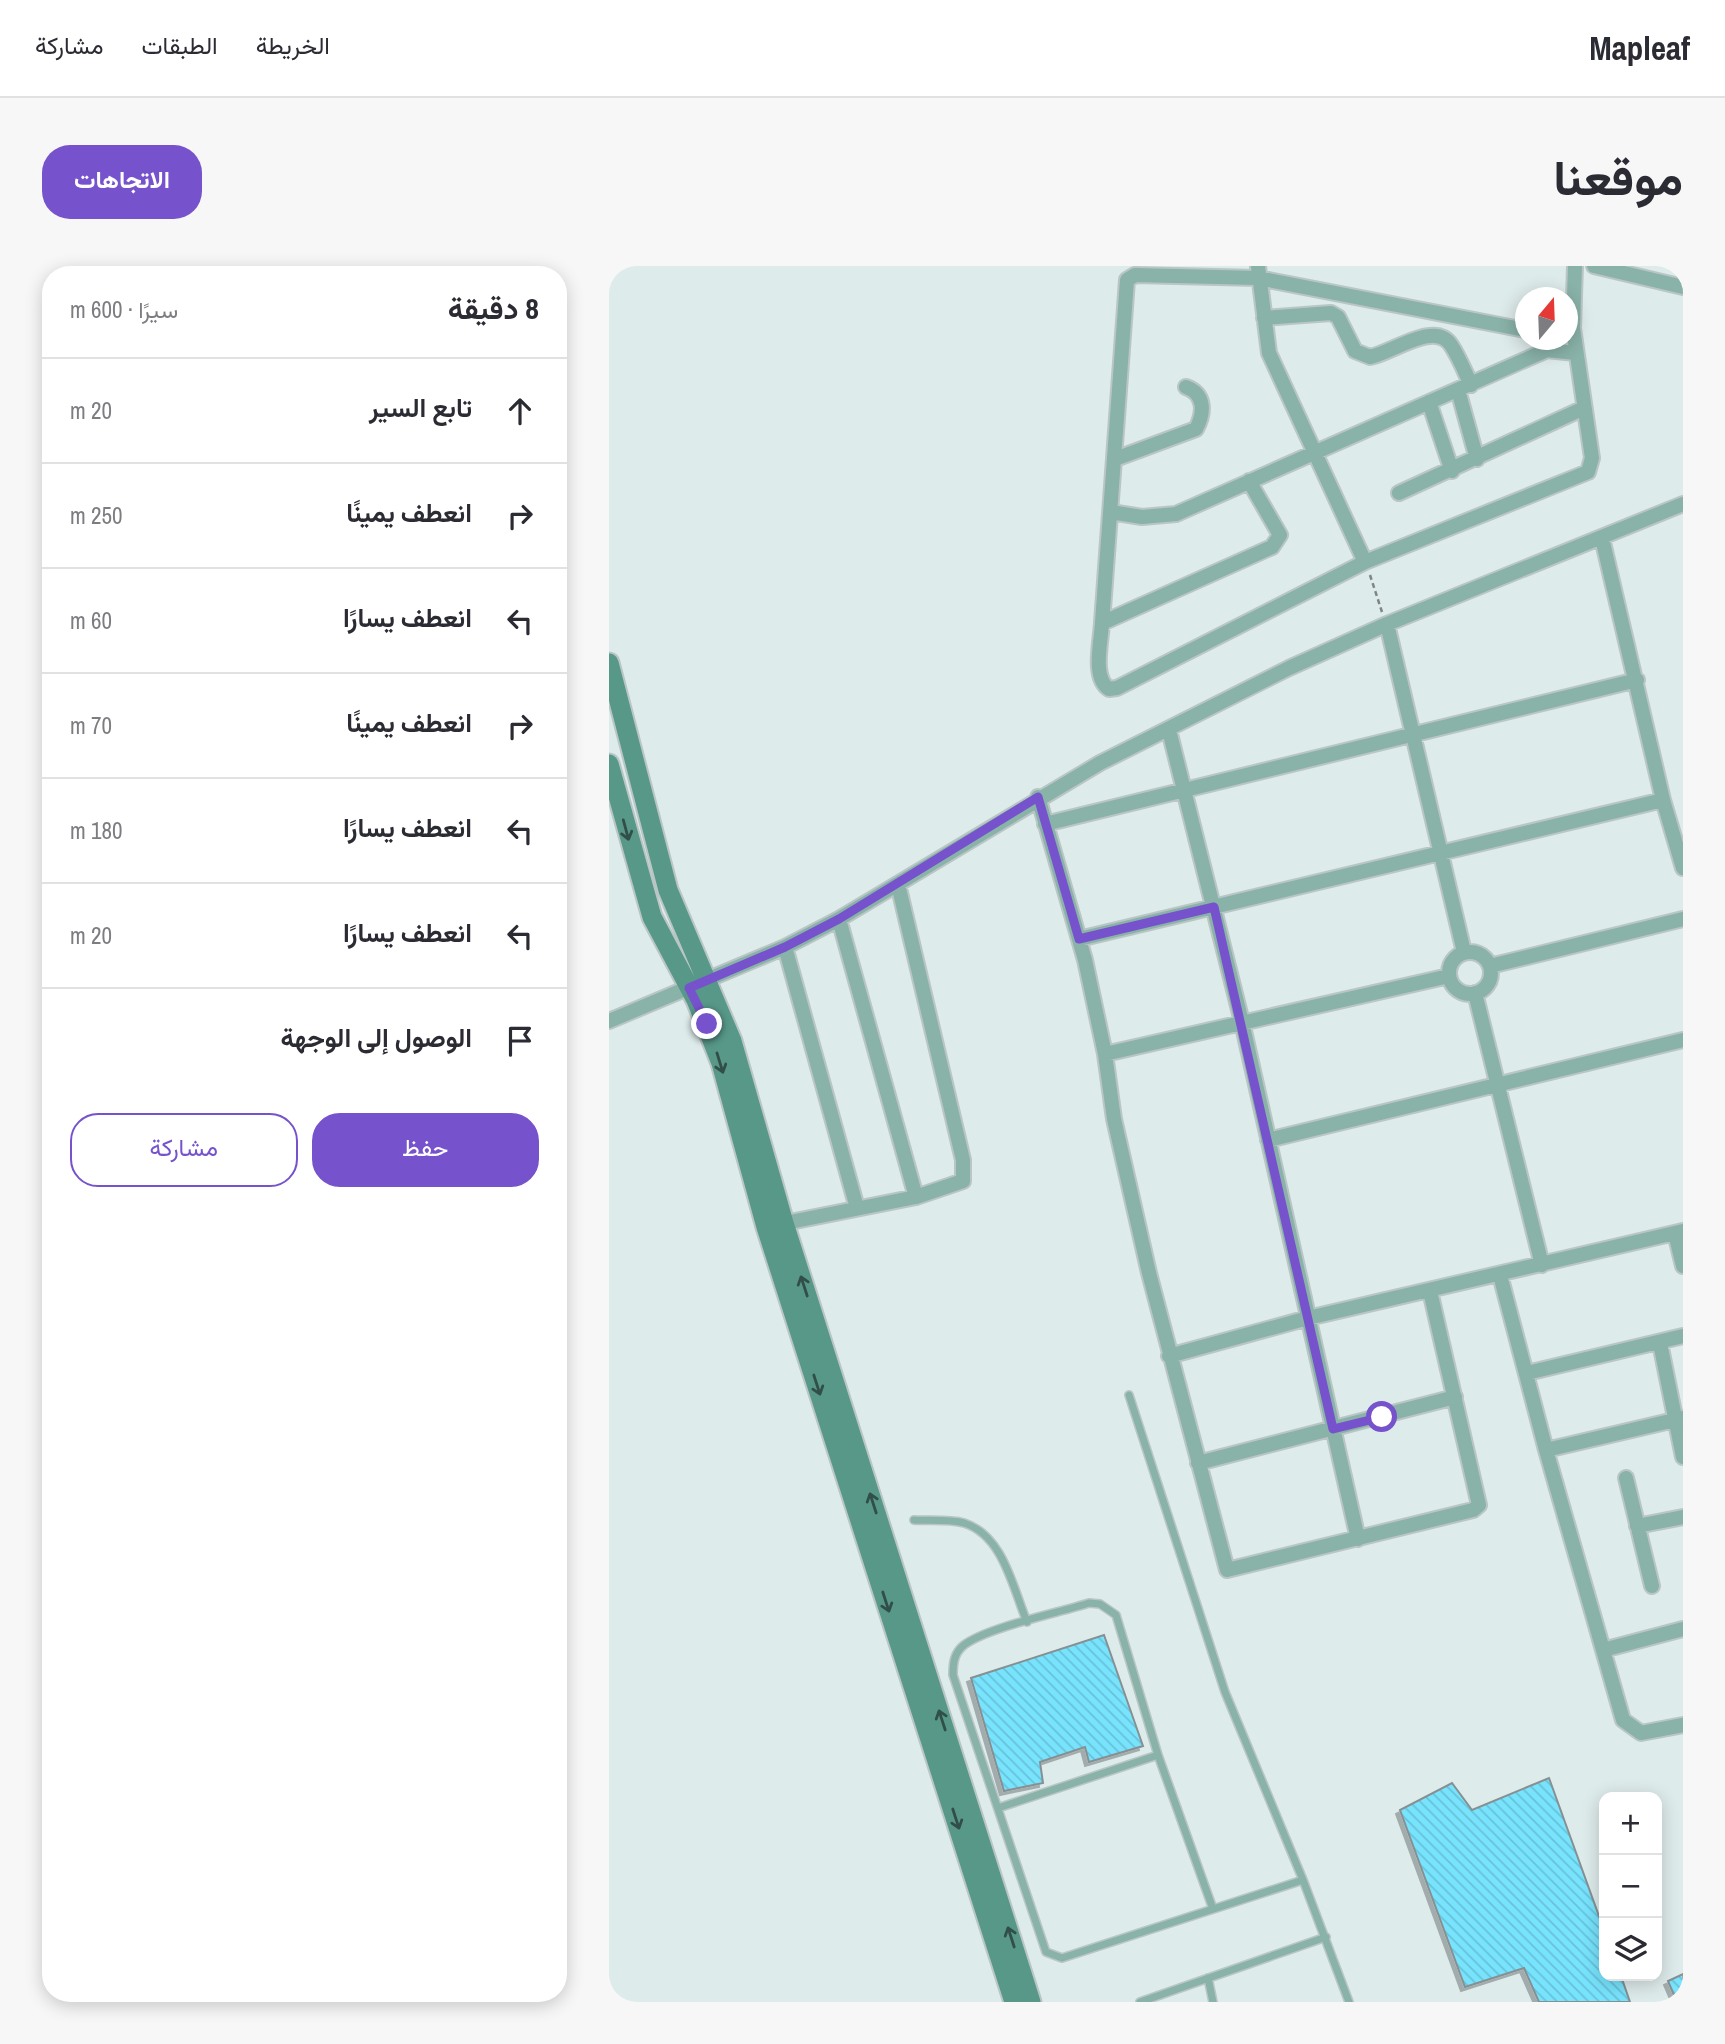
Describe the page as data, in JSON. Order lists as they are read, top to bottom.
{
  "north": "top",
  "page": {
    "header": "Mapleaf",
    "nav": ["الخريطة", "الطبقات", "مشاركة"],
    "title": "موقعنا",
    "buttons": [
      "الاتجاهات",
      ["حفظ", "مشاركة"]
    ],
    "heading": ["8 دقيقة", "سيرًا · 600 m"],
    "list": [
      ["تابع السير", "20 m"],
      ["انعطف يمينًا", "250 m"],
      ["انعطف يسارًا", "60 m"],
      ["انعطف يمينًا", "70 m"],
      ["انعطف يسارًا", "180 m"],
      ["انعطف يسارًا", "20 m"],
      "الوصول إلى الوجهة"
    ],
    "map_buttons": ["+", "−"]
  }
}
